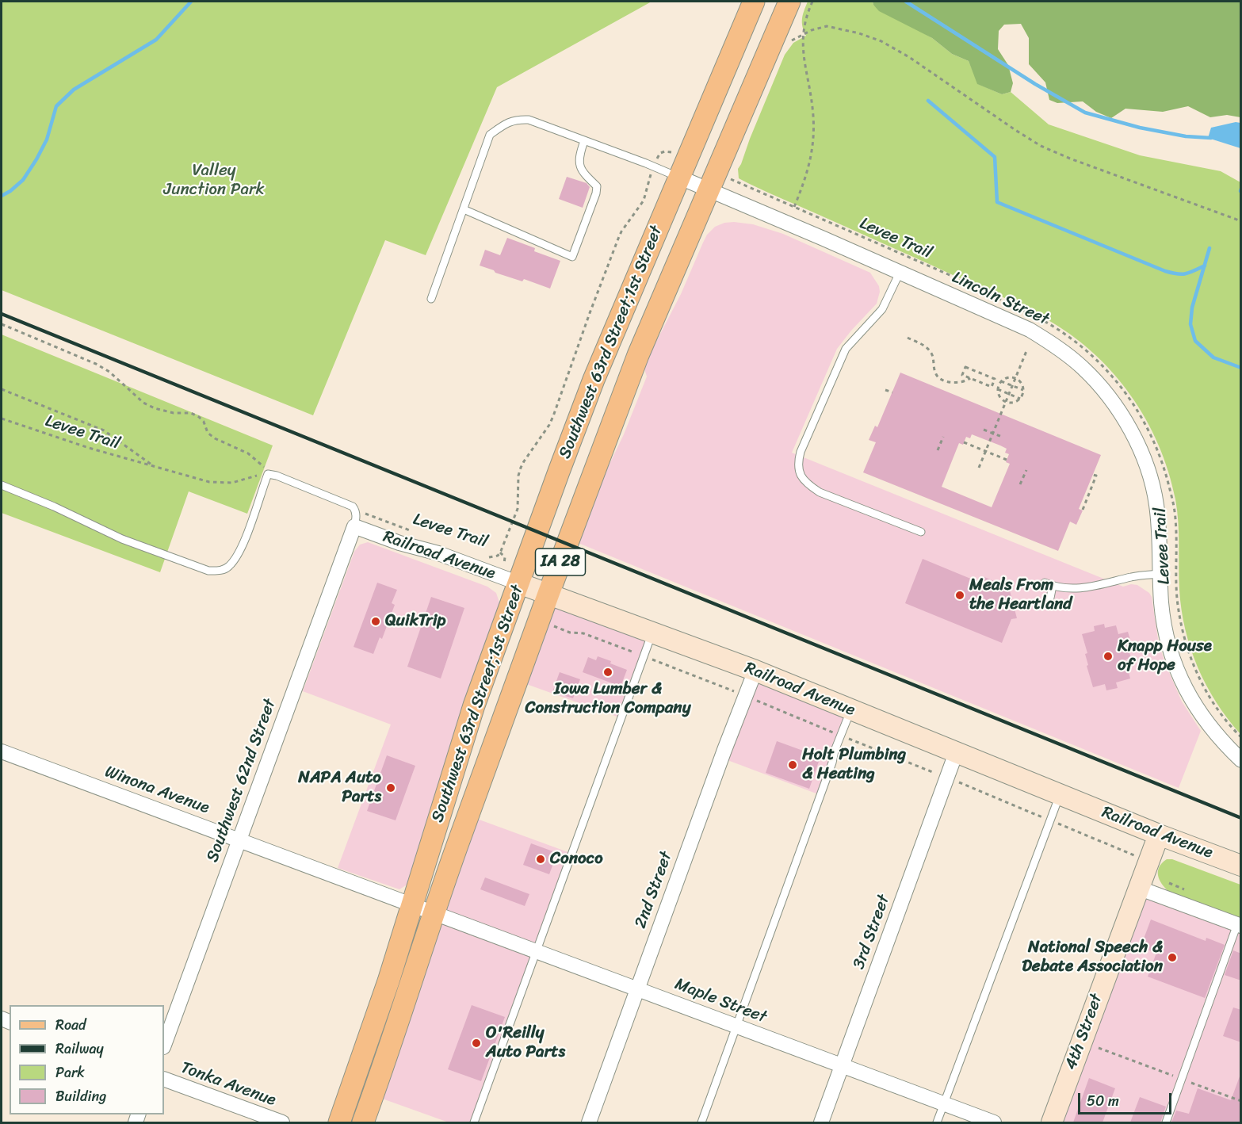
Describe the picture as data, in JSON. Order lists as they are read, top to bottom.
{
  "streets": {
    "main road": [
      "Southwest 63rd Street;1st Street",
      "Railroad Avenue",
      "IA 28",
      "4th Street"
    ],
    "street": [
      "Lincoln Street",
      "Southwest 62nd Street",
      "Winona Avenue",
      "2nd Street",
      "3rd Street",
      "Maple Street",
      "Tonka Avenue"
    ],
    "path": ["Levee Trail"]
  },
  "crossings": [
    ["Lincoln Street", "Southwest 63rd Street;1st Street"],
    ["Southwest 63rd Street;1st Street", "Railroad Avenue"],
    ["Southwest 63rd Street;1st Street", "Winona Avenue"],
    ["Southwest 63rd Street;1st Street", "Maple Street"],
    ["Railroad Avenue", "Southwest 62nd Street"],
    ["Railroad Avenue", "2nd Street"],
    ["Railroad Avenue", "3rd Street"],
    ["Railroad Avenue", "4th Street"],
    ["Southwest 62nd Street", "Winona Avenue"],
    ["Winona Avenue", "Maple Street"],
    ["2nd Street", "Maple Street"],
    ["3rd Street", "Maple Street"]
  ],
  "parks": ["Valley Junction Park"],
  "places": [
    "Meals From the Heartland",
    "QuikTrip",
    "Knapp House of Hope",
    "Iowa Lumber & Construction Company",
    "Holt Plumbing & Heating",
    "NAPA Auto Parts",
    "Conoco",
    "National Speech & Debate Association",
    "O'Reilly Auto Parts"
  ],
  "legend": [
    "Road",
    "Railway",
    "Park",
    "Building"
  ],
  "scale_bar": "50 m"
}
